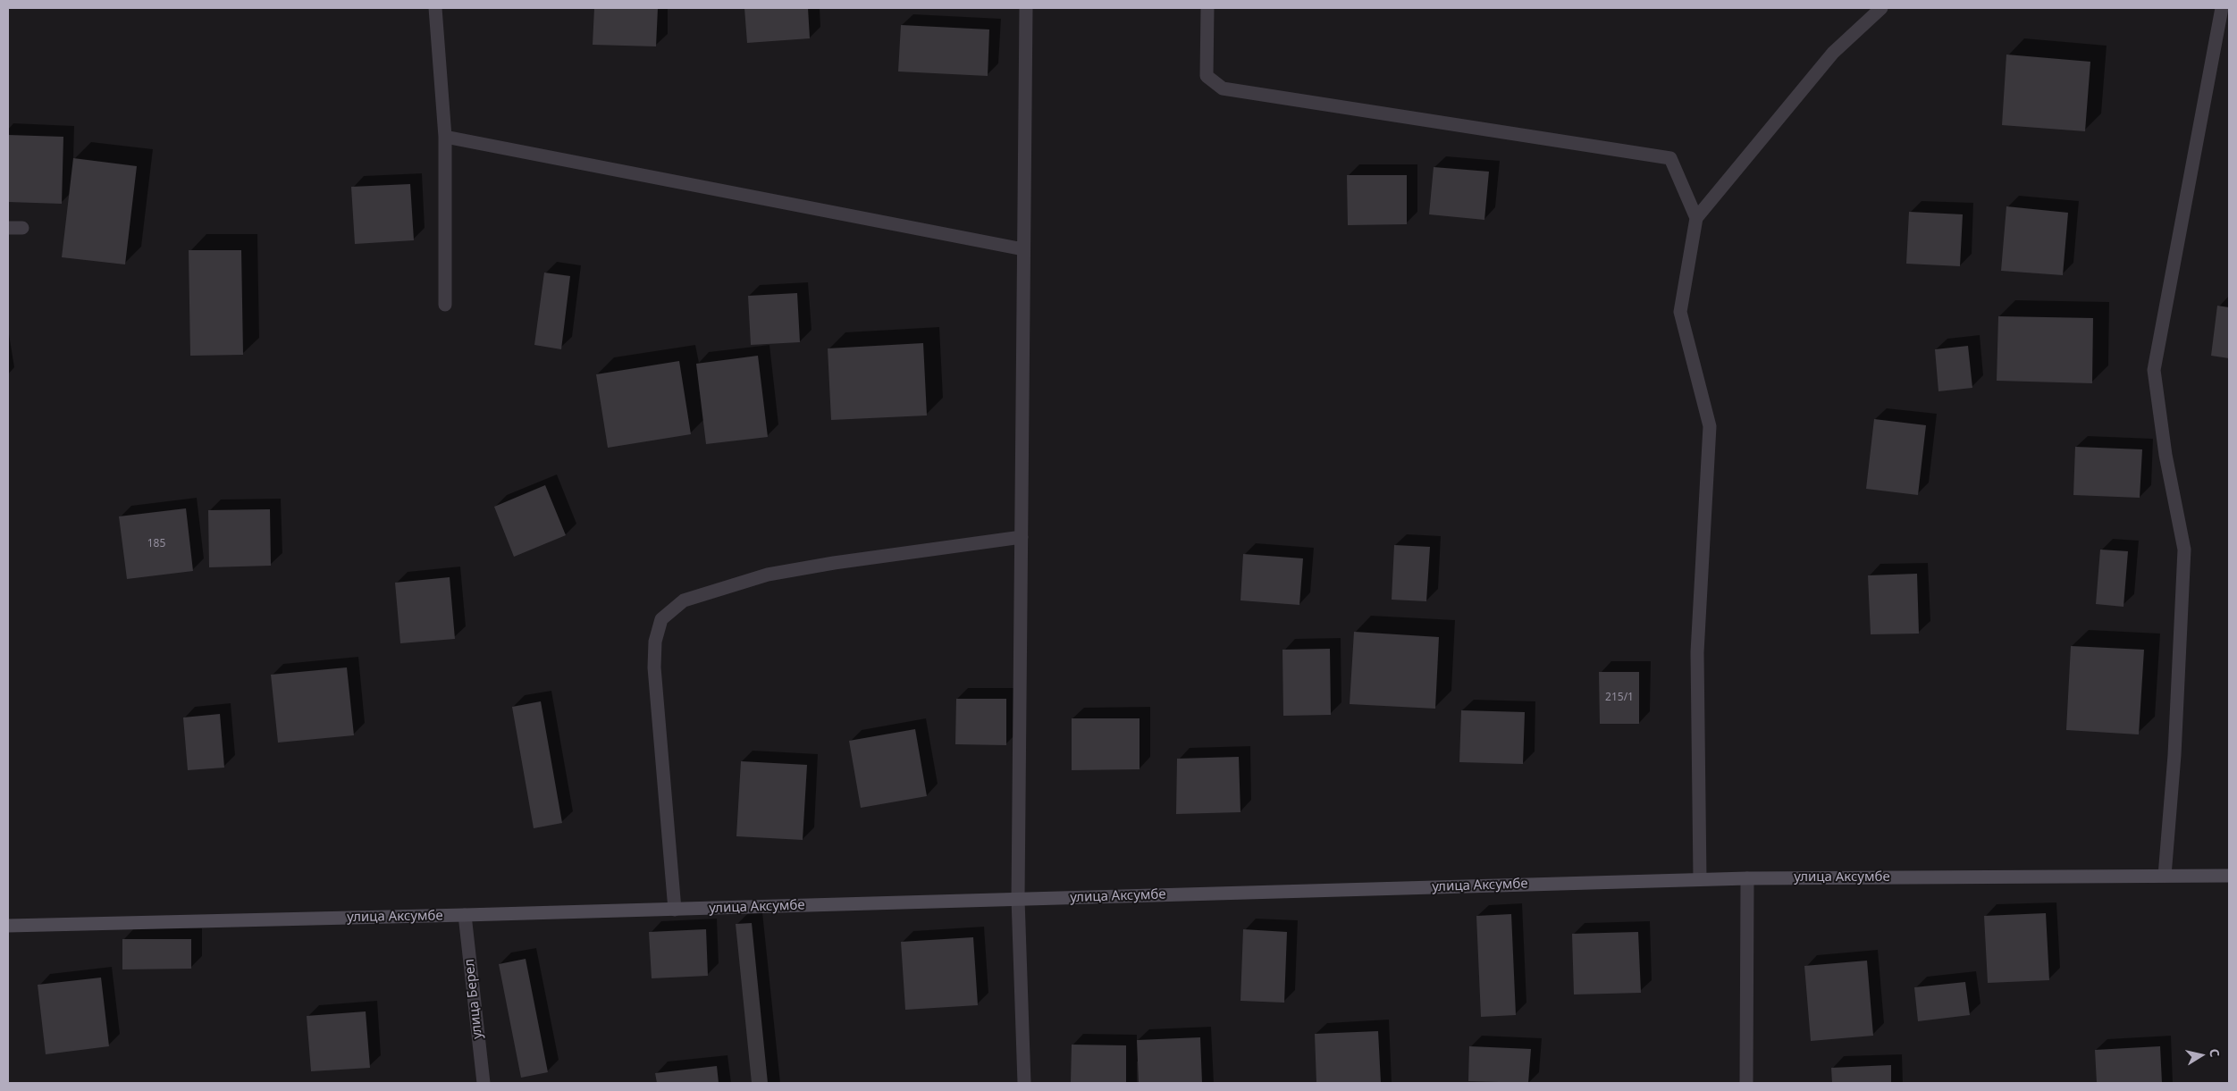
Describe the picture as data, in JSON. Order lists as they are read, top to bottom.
{
  "streets": {
    "main road": ["улица Аксумбе"],
    "street": ["улица Берел"]
  },
  "crossings": [
    ["улица Аксумбе", "улица Берел"]
  ],
  "house_numbers": ["185", "215/1"],
  "north": "right"
}
